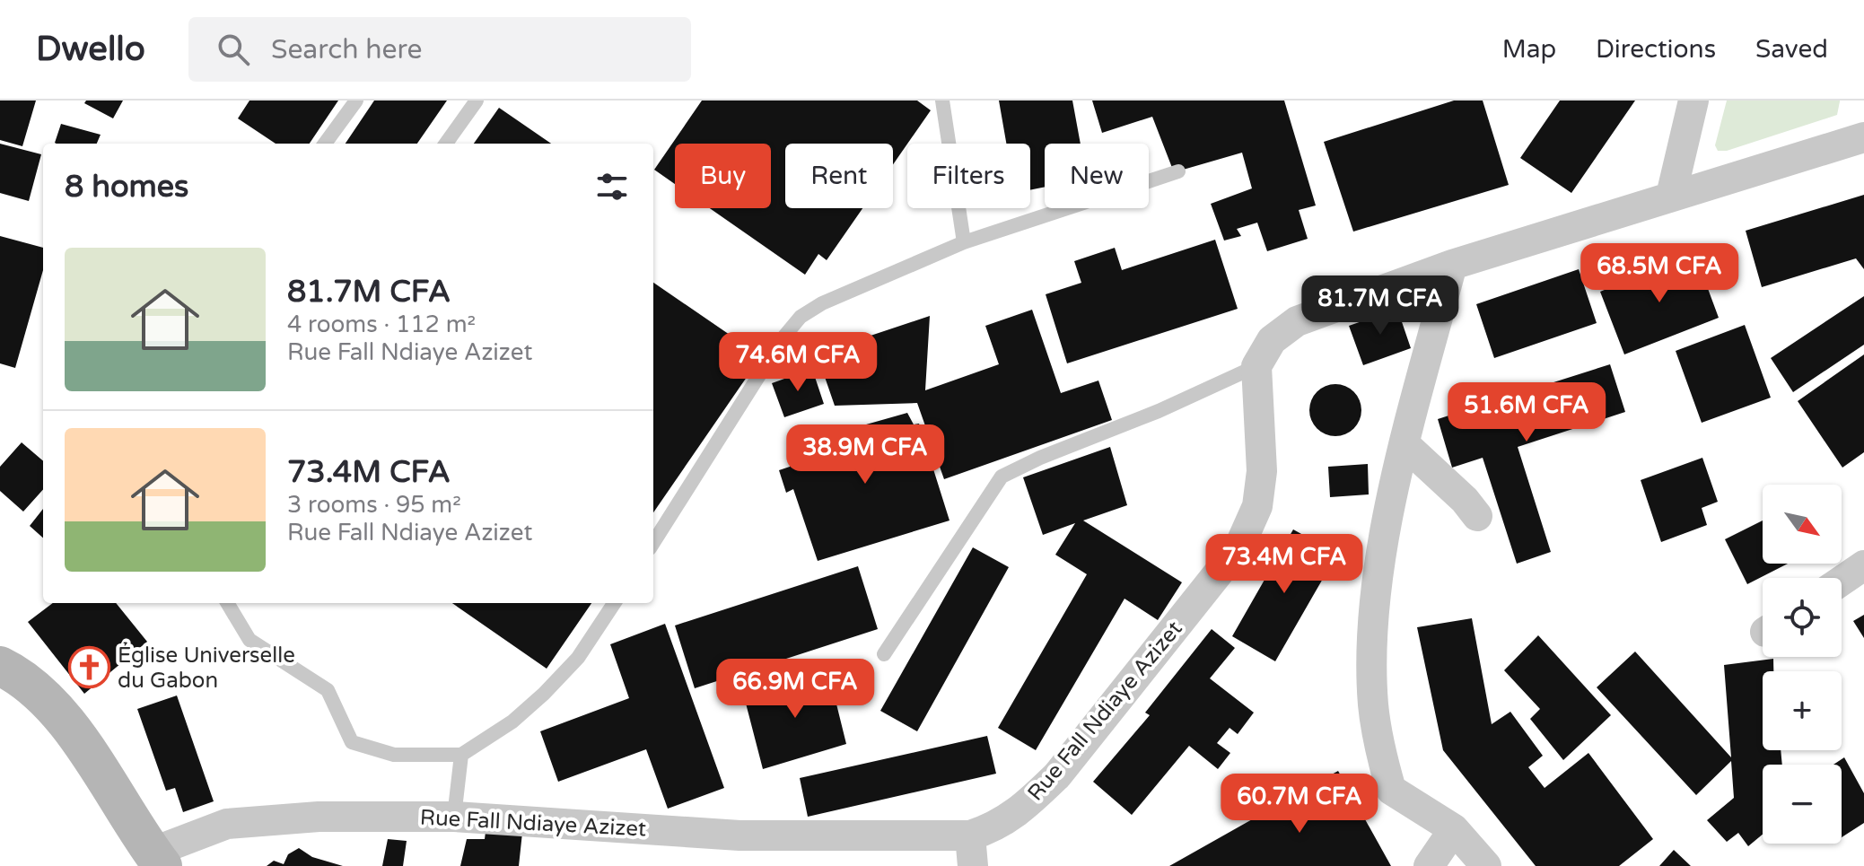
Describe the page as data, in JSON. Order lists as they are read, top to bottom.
{
  "streets": {
    "street": ["Rue Fall Ndiaye Azizet"]
  },
  "places": {
    "church": ["Église Universelle du Gabon"]
  },
  "north": "bottom right",
  "page": {
    "header": "Dwello",
    "search": "Search here",
    "nav": ["Map", "Directions", "Saved"],
    "chip": [
      "Buy",
      "Rent",
      "Filters",
      "New"
    ],
    "heading": "8 homes",
    "list": [
      {
        "name": "81.7M CFA",
        "note": "4 rooms · 112 m² · Rue Fall Ndiaye Azizet"
      },
      {
        "name": "73.4M CFA",
        "note": "3 rooms · 95 m² · Rue Fall Ndiaye Azizet"
      }
    ],
    "price": [
      "68.5M CFA",
      "81.7M CFA",
      "74.6M CFA",
      "51.6M CFA",
      "38.9M CFA",
      "73.4M CFA",
      "66.9M CFA",
      "60.7M CFA"
    ],
    "map_buttons": ["+", "−"]
  }
}
